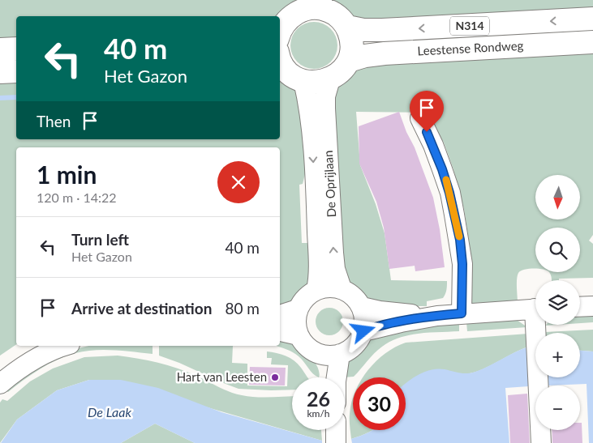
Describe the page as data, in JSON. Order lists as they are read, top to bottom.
{
  "streets": {
    "main road": ["N314", "Leestense Rondweg"],
    "street": ["De Oprijlaan"]
  },
  "water": ["De Laak"],
  "places": ["Hart van Leesten"],
  "north": "bottom",
  "page": {
    "turn": ["40 m", "Het Gazon"],
    "then": "Then",
    "heading": ["1 min", "120 m · 14:22"],
    "map_buttons": ["+", "−"],
    "list": [
      {
        "name": "Turn left",
        "note": "Het Gazon",
        "value": "40 m"
      },
      {
        "name": "Arrive at destination",
        "value": "80 m"
      }
    ],
    "speed": "26 km/h",
    "limit": "30"
  }
}
